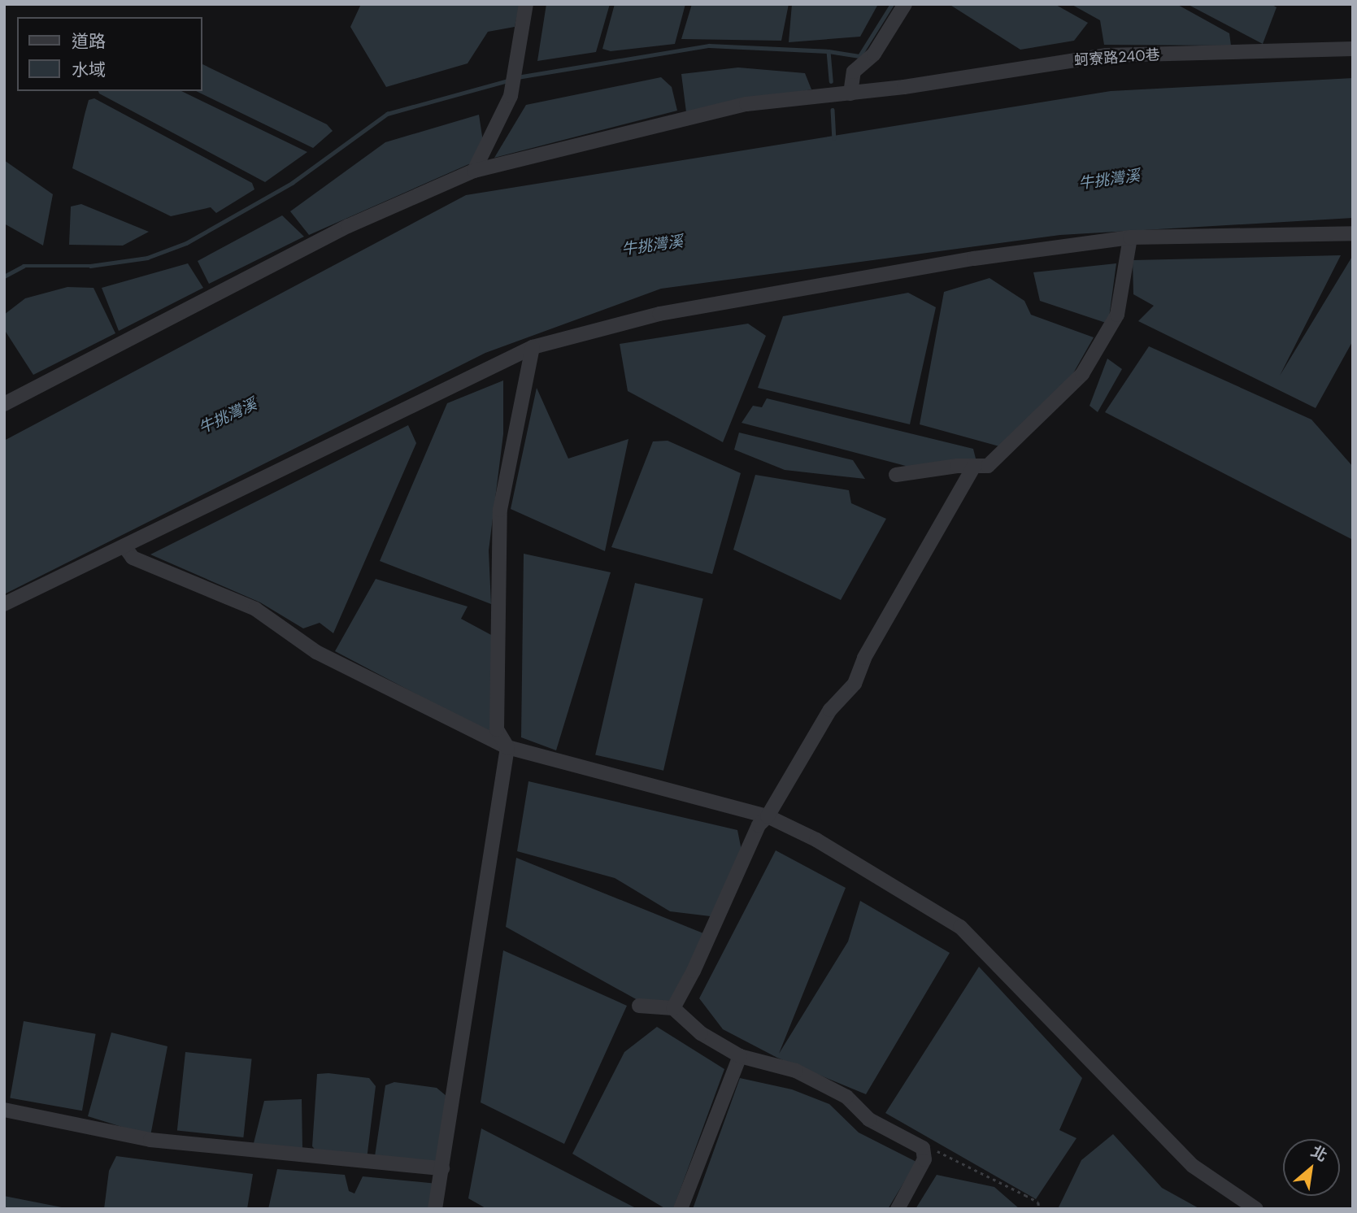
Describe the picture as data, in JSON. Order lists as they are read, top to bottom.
{
  "streets": {
    "street": ["蚵寮路240巷"]
  },
  "water": ["牛挑灣溪"],
  "legend": ["道路", "水域"],
  "north": "top right"
}
